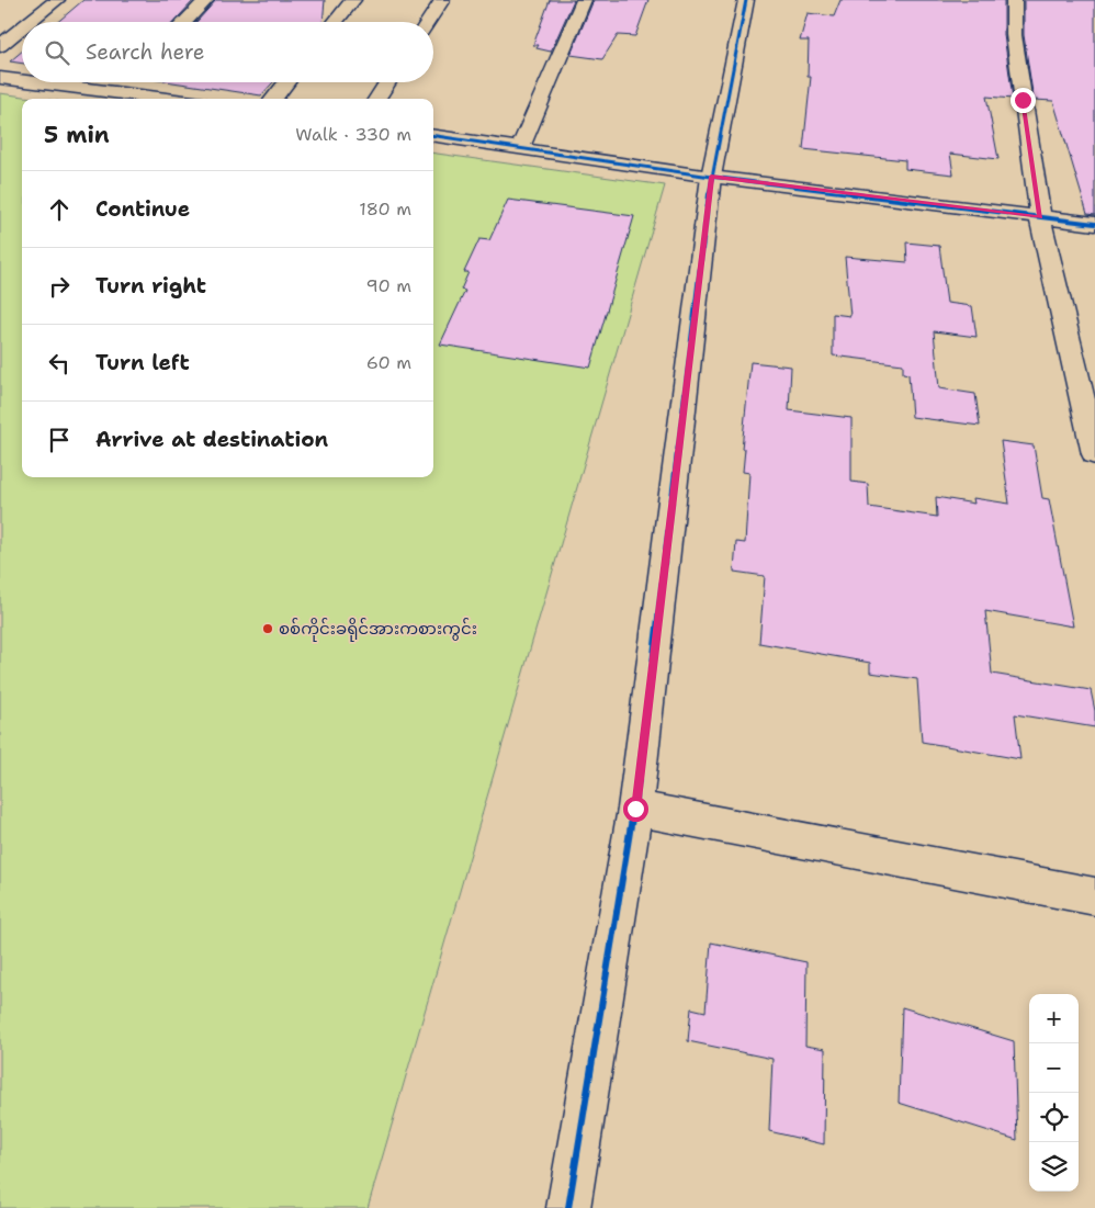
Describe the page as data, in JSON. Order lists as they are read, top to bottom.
{
  "places": ["စစ်ကိုင်းခရိုင်အားကစားကွင်း"],
  "page": {
    "search": "Search here",
    "heading": ["5 min", "Walk · 330 m"],
    "list": [
      ["Continue", "180 m"],
      ["Turn right", "90 m"],
      ["Turn left", "60 m"],
      "Arrive at destination"
    ],
    "map_buttons": ["+", "−"]
  }
}
